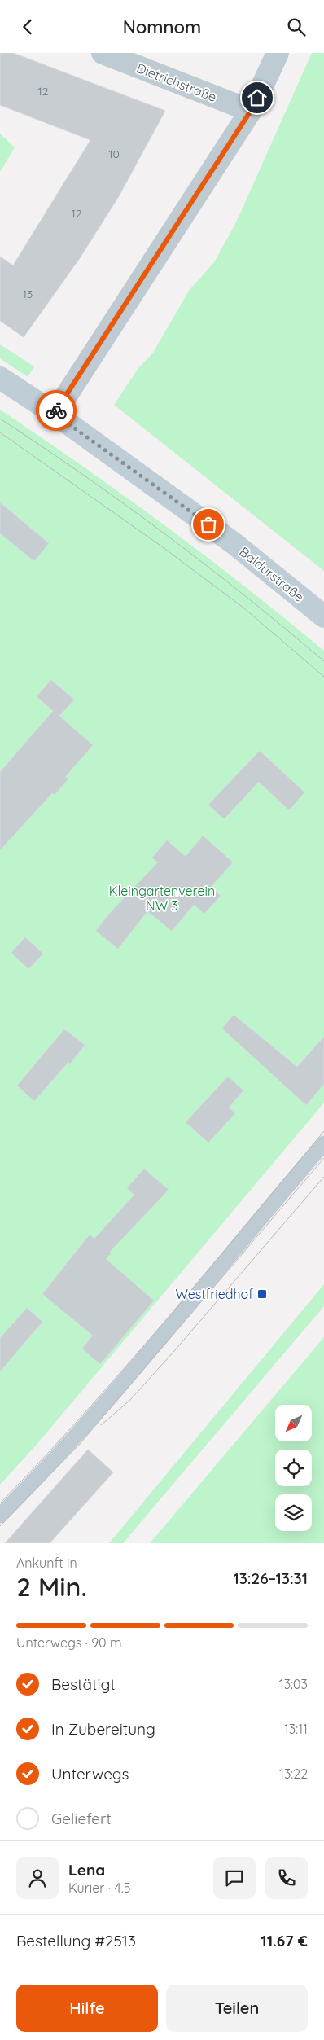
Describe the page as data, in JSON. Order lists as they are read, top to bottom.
{
  "streets": {
    "street": ["Dietrichstraße", "Baldurstraße"]
  },
  "parks": ["Kleingartenverein NW 3"],
  "places": {
    "transit": ["Westfriedhof"]
  },
  "house_numbers": [
    "12",
    "10",
    "12",
    "13"
  ],
  "north": "bottom left",
  "page": {
    "header": "Nomnom",
    "heading": ["2 Min.", "Ankunft in", "13:26–13:31"],
    "panel": [
      "Lena",
      "Kurier · 4.5",
      "Bestellung #2513",
      "11.67 €"
    ],
    "bar": "Unterwegs · 90 m",
    "list": [
      ["Bestätigt", "13:03"],
      ["In Zubereitung", "13:11"],
      ["Unterwegs", "13:22"],
      "Geliefert"
    ],
    "buttons": ["Hilfe", "Teilen"]
  }
}
